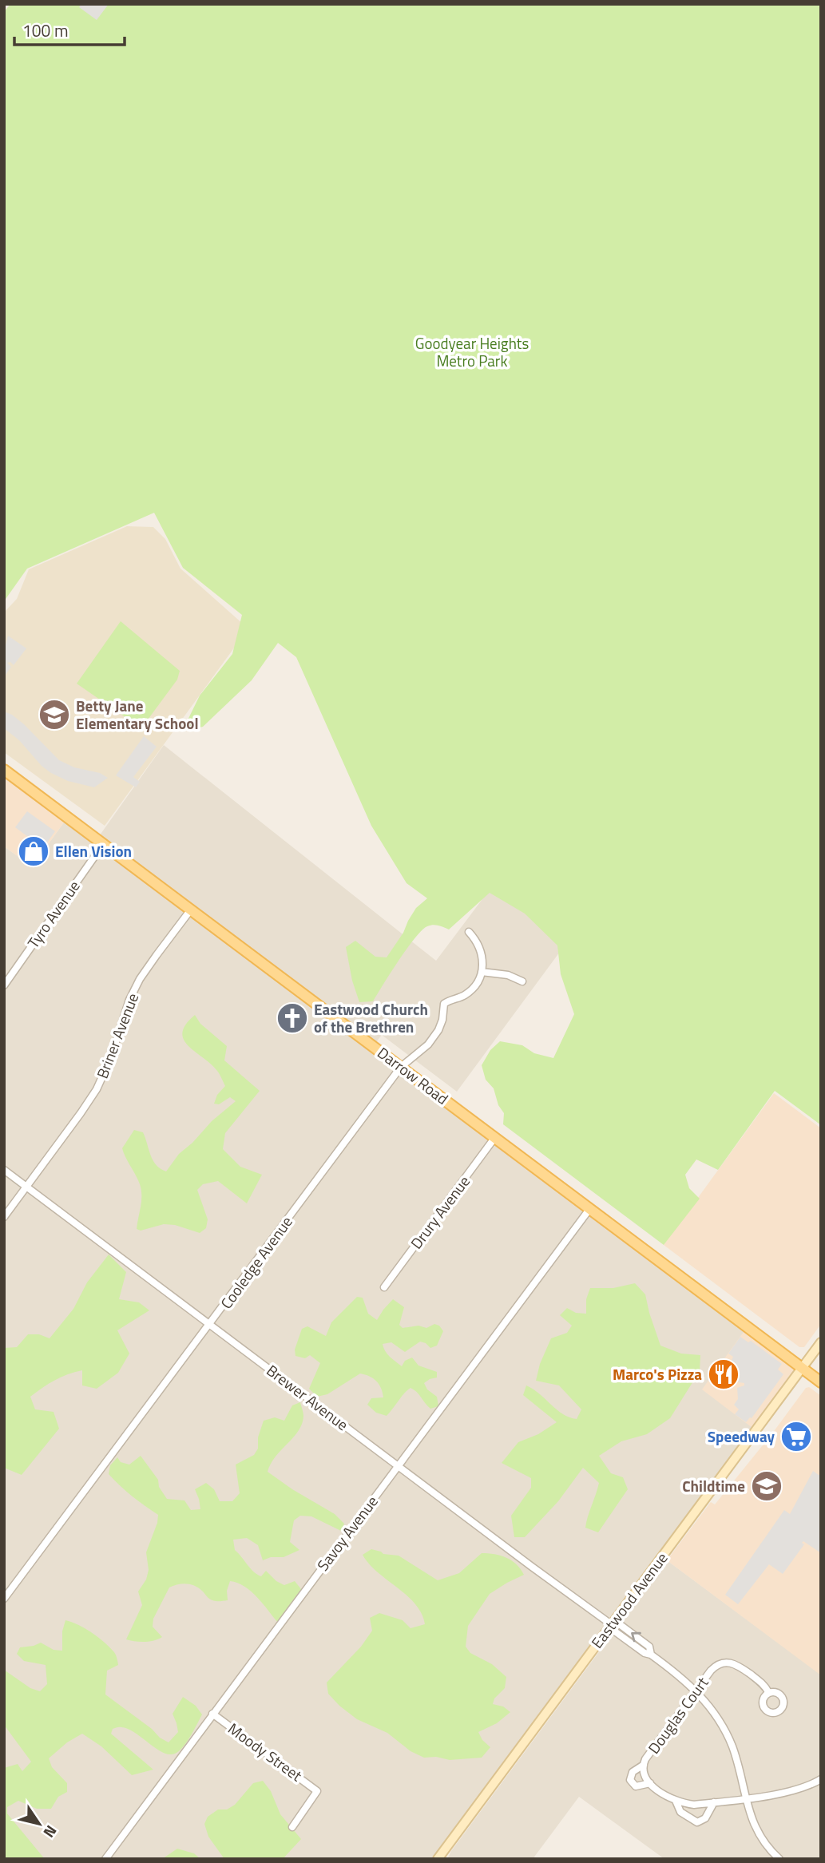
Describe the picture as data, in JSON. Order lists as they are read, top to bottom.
{
  "streets": {
    "main road": ["Darrow Road"],
    "street": [
      "Tyro Avenue",
      "Briner Avenue",
      "Drury Avenue",
      "Cooledge Avenue",
      "Brewer Avenue",
      "Savoy Avenue",
      "Eastwood Avenue",
      "Douglas Court",
      "Moody Street"
    ]
  },
  "crossings": [
    ["Tyro Avenue", "Darrow Road"],
    ["Briner Avenue", "Darrow Road"],
    ["Briner Avenue", "Brewer Avenue"],
    ["Darrow Road", "Drury Avenue"],
    ["Darrow Road", "Cooledge Avenue"],
    ["Darrow Road", "Savoy Avenue"],
    ["Darrow Road", "Eastwood Avenue"],
    ["Cooledge Avenue", "Brewer Avenue"],
    ["Brewer Avenue", "Savoy Avenue"],
    ["Brewer Avenue", "Eastwood Avenue"],
    ["Brewer Avenue", "Douglas Court"],
    ["Savoy Avenue", "Moody Street"]
  ],
  "parks": ["Goodyear Heights Metro Park"],
  "places": {
    "school or university": ["Betty Jane Elementary School", "Childtime"],
    "shop": ["Ellen Vision"],
    "church": ["Eastwood Church of the Brethren"],
    "restaurant": ["Marco's Pizza"],
    "supermarket": ["Speedway"]
  },
  "scale_bar": "100 m",
  "north": "bottom right"
}
